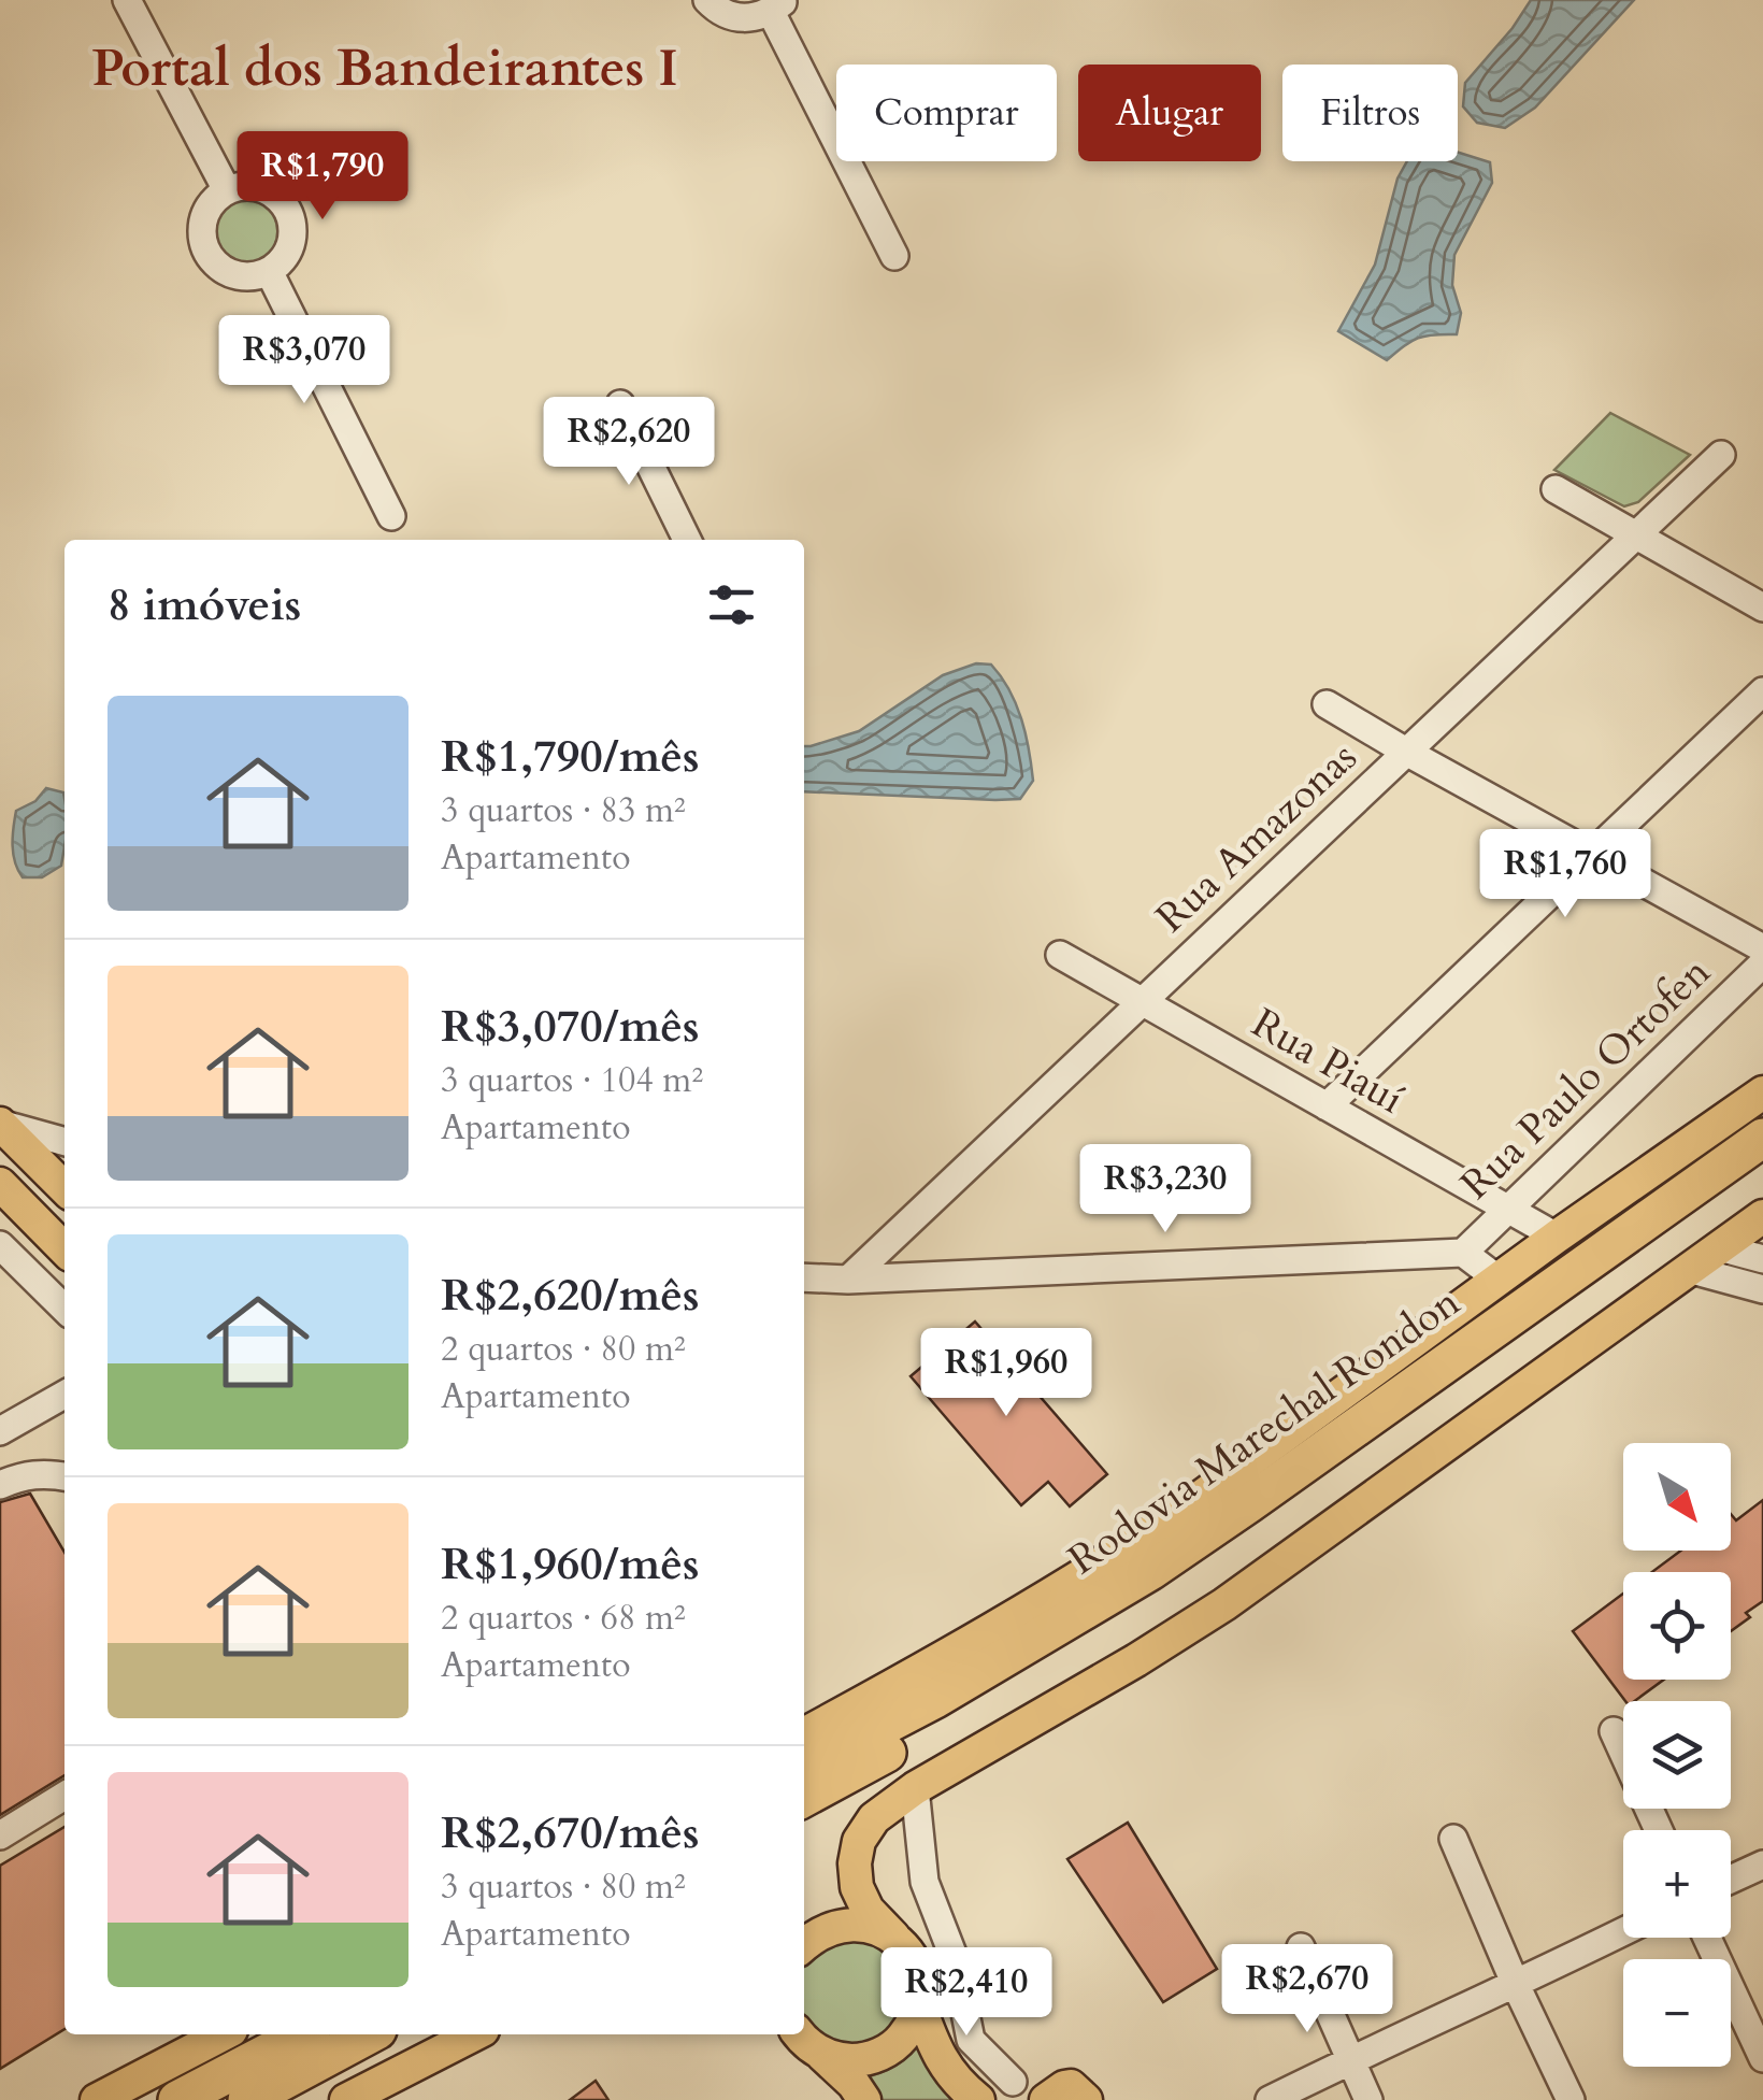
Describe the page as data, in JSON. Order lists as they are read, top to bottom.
{
  "streets": {
    "highway": ["Rodovia Marechal Rondon"],
    "street": ["Rua Amazonas", "Rua Piauí", "Rua Paulo Ortofen"]
  },
  "crossings": [
    ["Rua Amazonas", "Rua Piauí"],
    ["Rua Piauí", "Rua Paulo Ortofen"]
  ],
  "districts": ["Portal dos Bandeirantes I"],
  "north": "bottom right",
  "page": {
    "chip": ["Comprar", "Alugar", "Filtros"],
    "price": [
      "R$1,790",
      "R$3,070",
      "R$2,620",
      "R$1,760",
      "R$3,230",
      "R$1,960",
      "R$2,670",
      "R$2,410"
    ],
    "heading": "8 imóveis",
    "list": [
      {
        "name": "R$1,790/mês",
        "note": "3 quartos · 83 m² · Apartamento"
      },
      {
        "name": "R$3,070/mês",
        "note": "3 quartos · 104 m² · Apartamento"
      },
      {
        "name": "R$2,620/mês",
        "note": "2 quartos · 80 m² · Apartamento"
      },
      {
        "name": "R$1,960/mês",
        "note": "2 quartos · 68 m² · Apartamento"
      },
      {
        "name": "R$2,670/mês",
        "note": "3 quartos · 80 m² · Apartamento"
      }
    ],
    "map_buttons": ["+", "−"]
  }
}
